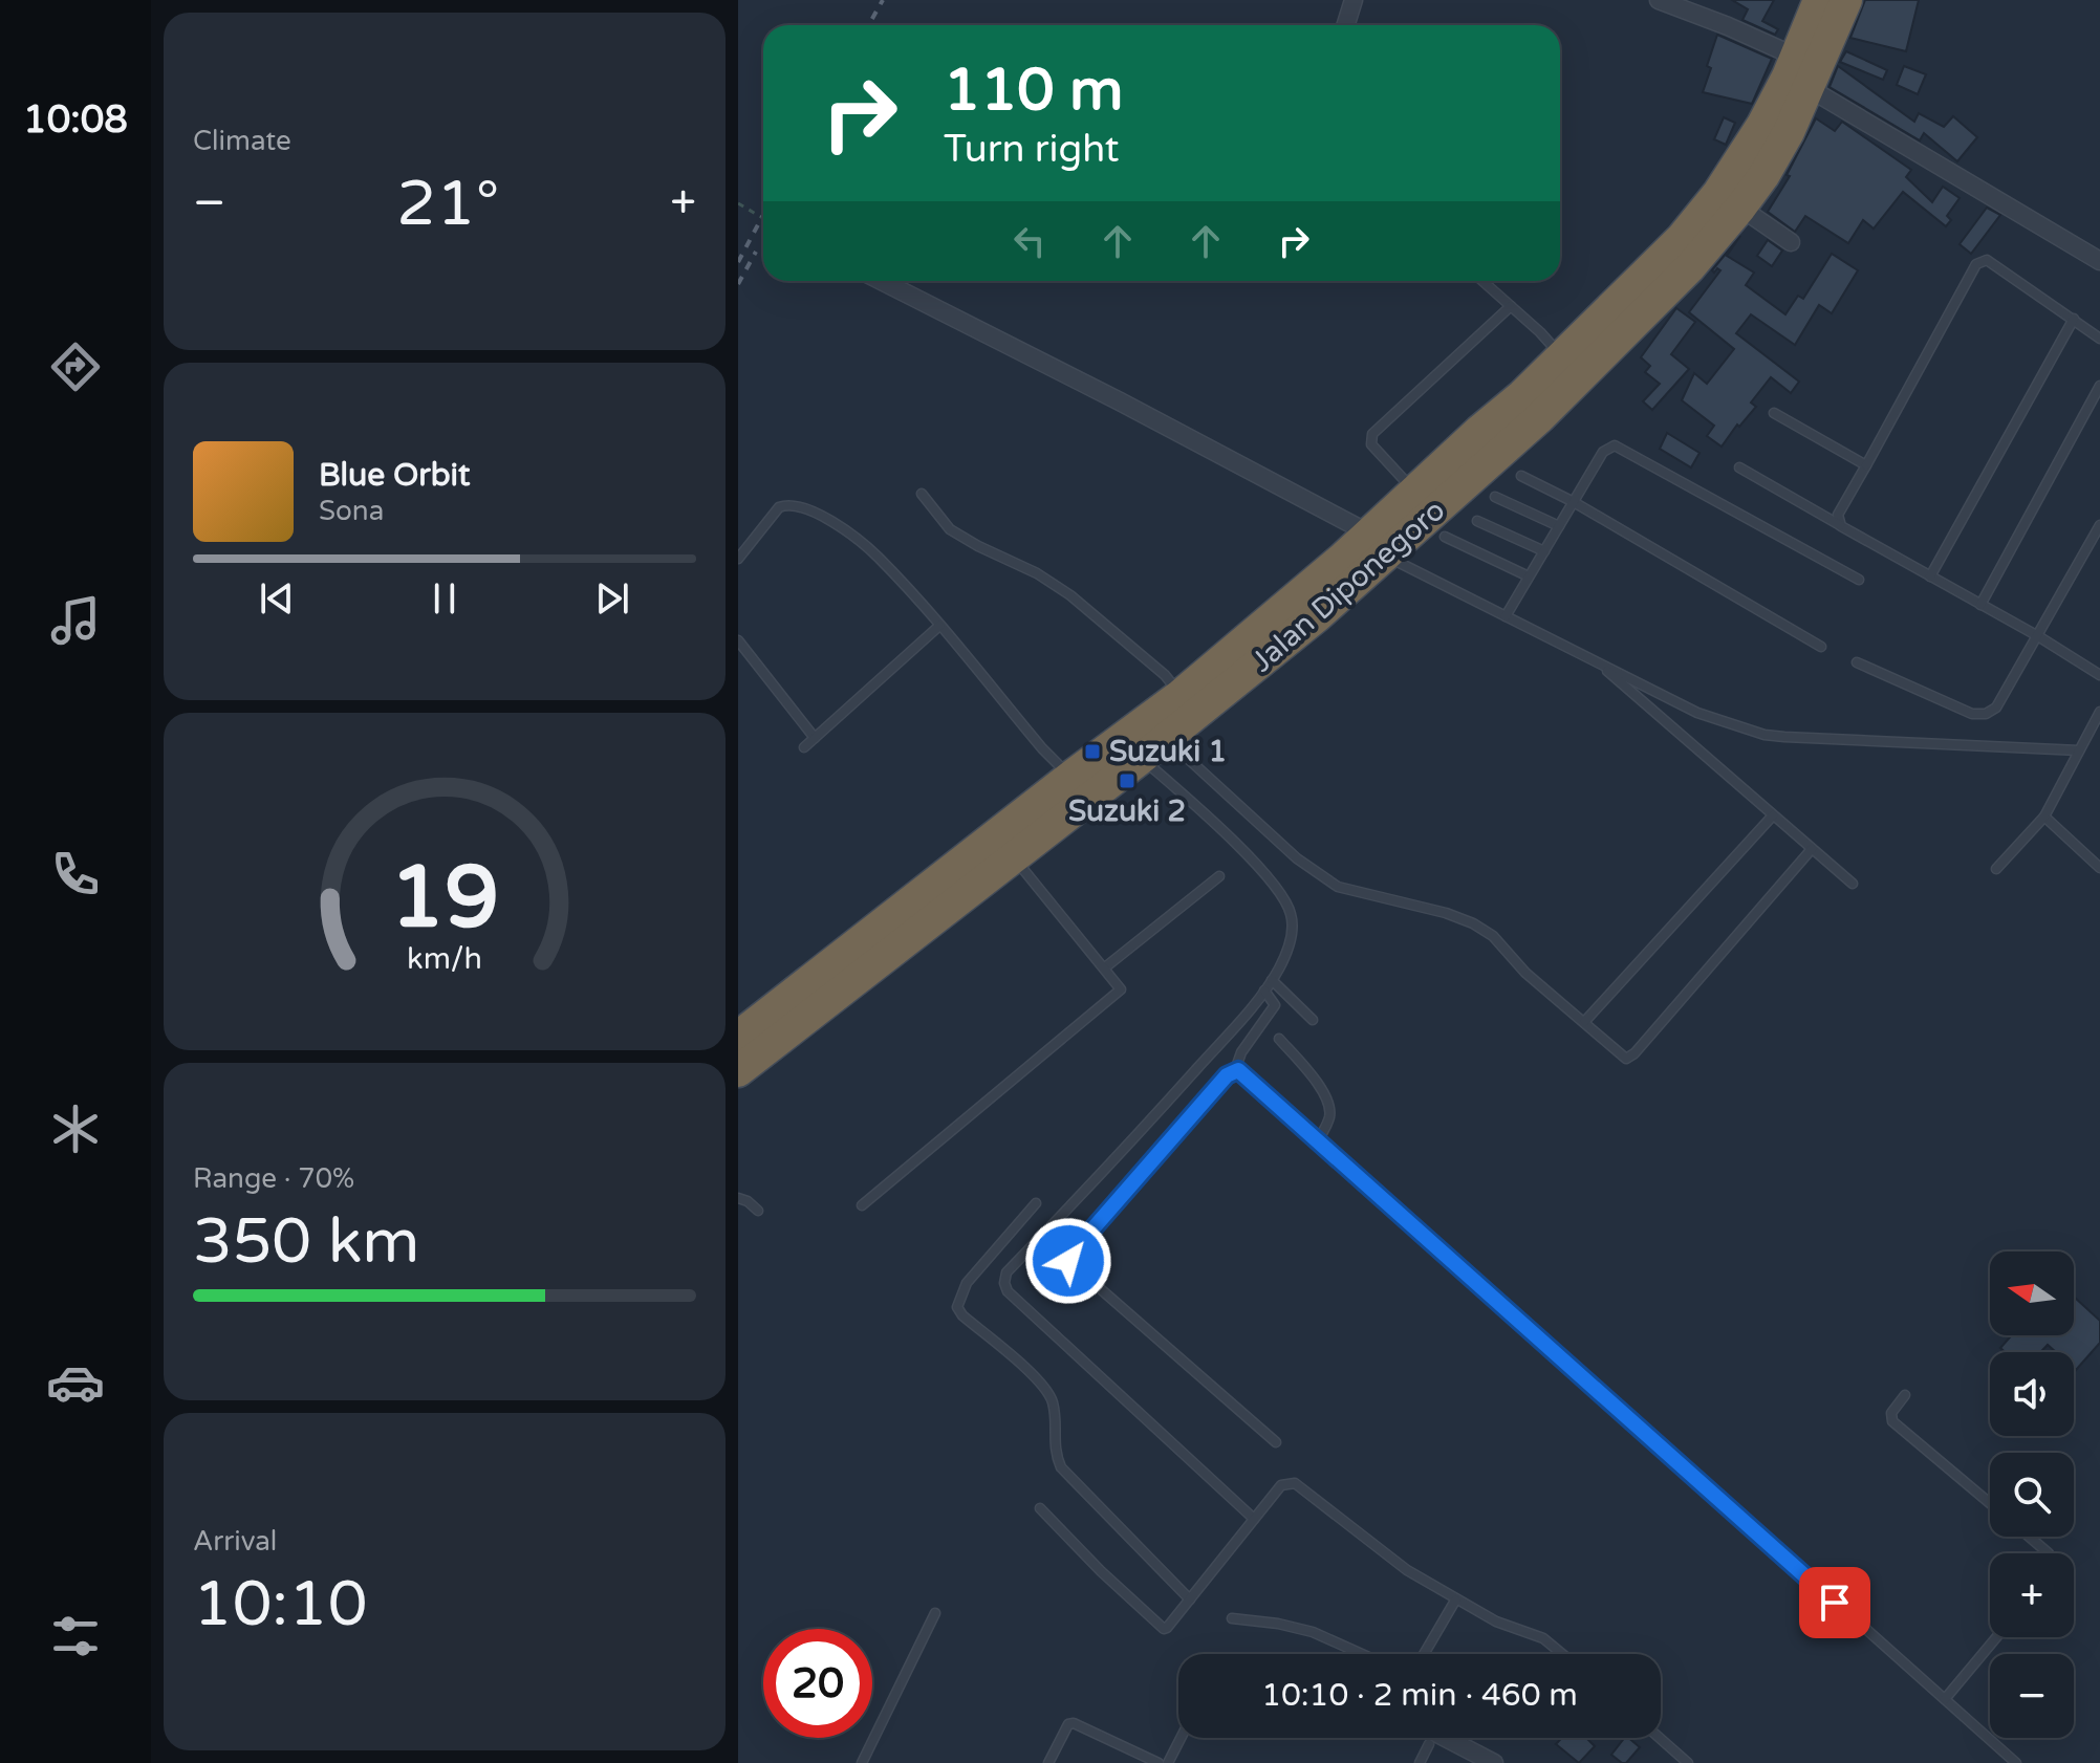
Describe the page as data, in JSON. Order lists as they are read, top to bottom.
{
  "streets": {
    "highway": ["Jalan Diponegoro"]
  },
  "places": {
    "transit": ["Suzuki 1", "Suzuki 2"]
  },
  "north": "left",
  "page": {
    "tabs": "10:08",
    "tile": [
      "Climate",
      ["Range · 70%", "350 km"],
      ["Arrival", "10:10"]
    ],
    "turn": ["110 m", "Turn right"],
    "heat": ["−", "21°", "+"],
    "song": ["Blue Orbit", "Sona"],
    "map_buttons": ["+", "−"],
    "limit": "20",
    "trip": "10:10 · 2 min · 460 m",
    "gauge": ["19", "km/h"]
  }
}
